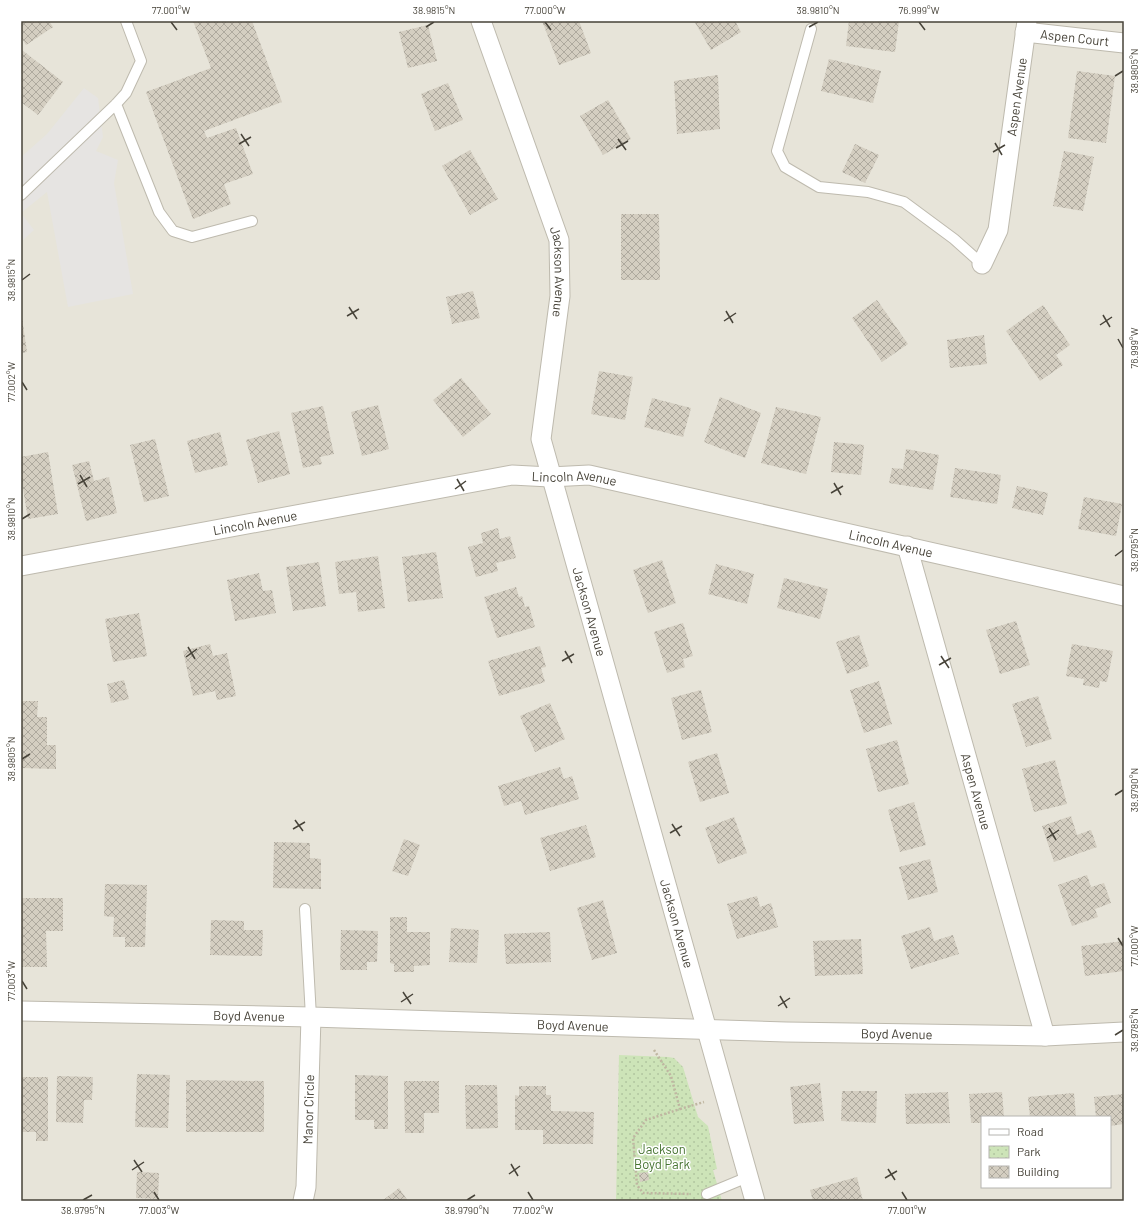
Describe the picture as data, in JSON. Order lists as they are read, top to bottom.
{
  "streets": {
    "street": [
      "Aspen Court",
      "Aspen Avenue",
      "Jackson Avenue",
      "Lincoln Avenue",
      "Boyd Avenue",
      "Manor Circle"
    ]
  },
  "crossings": [
    ["Aspen Court", "Aspen Avenue"],
    ["Aspen Avenue", "Lincoln Avenue"],
    ["Aspen Avenue", "Boyd Avenue"],
    ["Jackson Avenue", "Lincoln Avenue"],
    ["Jackson Avenue", "Boyd Avenue"],
    ["Boyd Avenue", "Manor Circle"]
  ],
  "parks": ["Jackson Boyd Park"],
  "legend": ["Road", "Park", "Building"],
  "coordinates": [
    "77.001°W",
    "38.9815°N",
    "77.000°W",
    "38.9810°N",
    "76.999°W",
    "38.9805°N",
    "77.002°W",
    "38.9795°N",
    "38.9790°N",
    "77.003°W",
    "38.9785°N"
  ]
}
